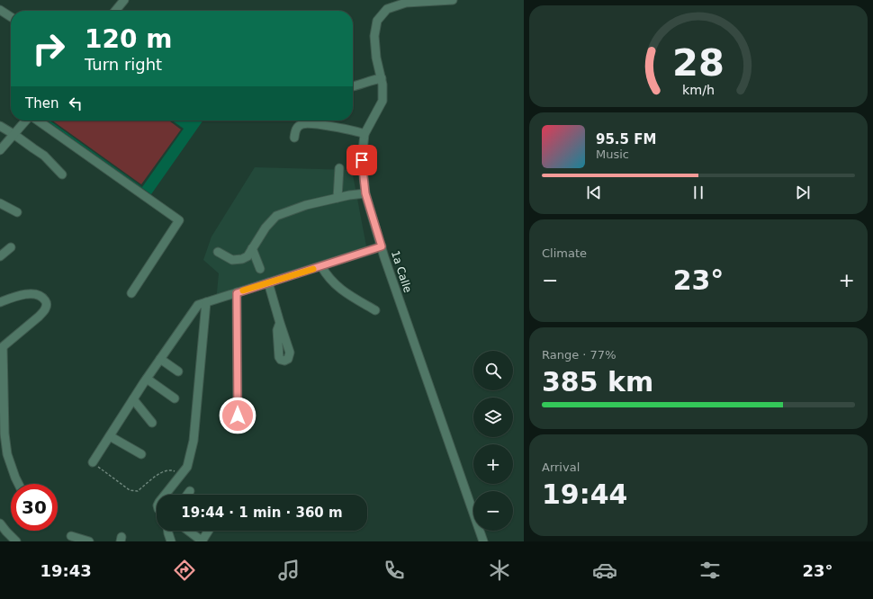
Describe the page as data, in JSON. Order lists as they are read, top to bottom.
{
  "streets": {
    "street": ["1a Calle"]
  },
  "page": {
    "turn": ["120 m", "Turn right"],
    "then": "Then",
    "song": ["95.5 FM", "Music"],
    "tile": [
      "Climate",
      ["Range · 77%", "385 km"],
      ["Arrival", "19:44"]
    ],
    "heat": ["−", "23°", "+"],
    "map_buttons": ["+", "−"],
    "limit": "30",
    "trip": "19:44 · 1 min · 360 m",
    "tabs": ["19:43", "23°"],
    "gauge": ["28", "km/h"]
  }
}
